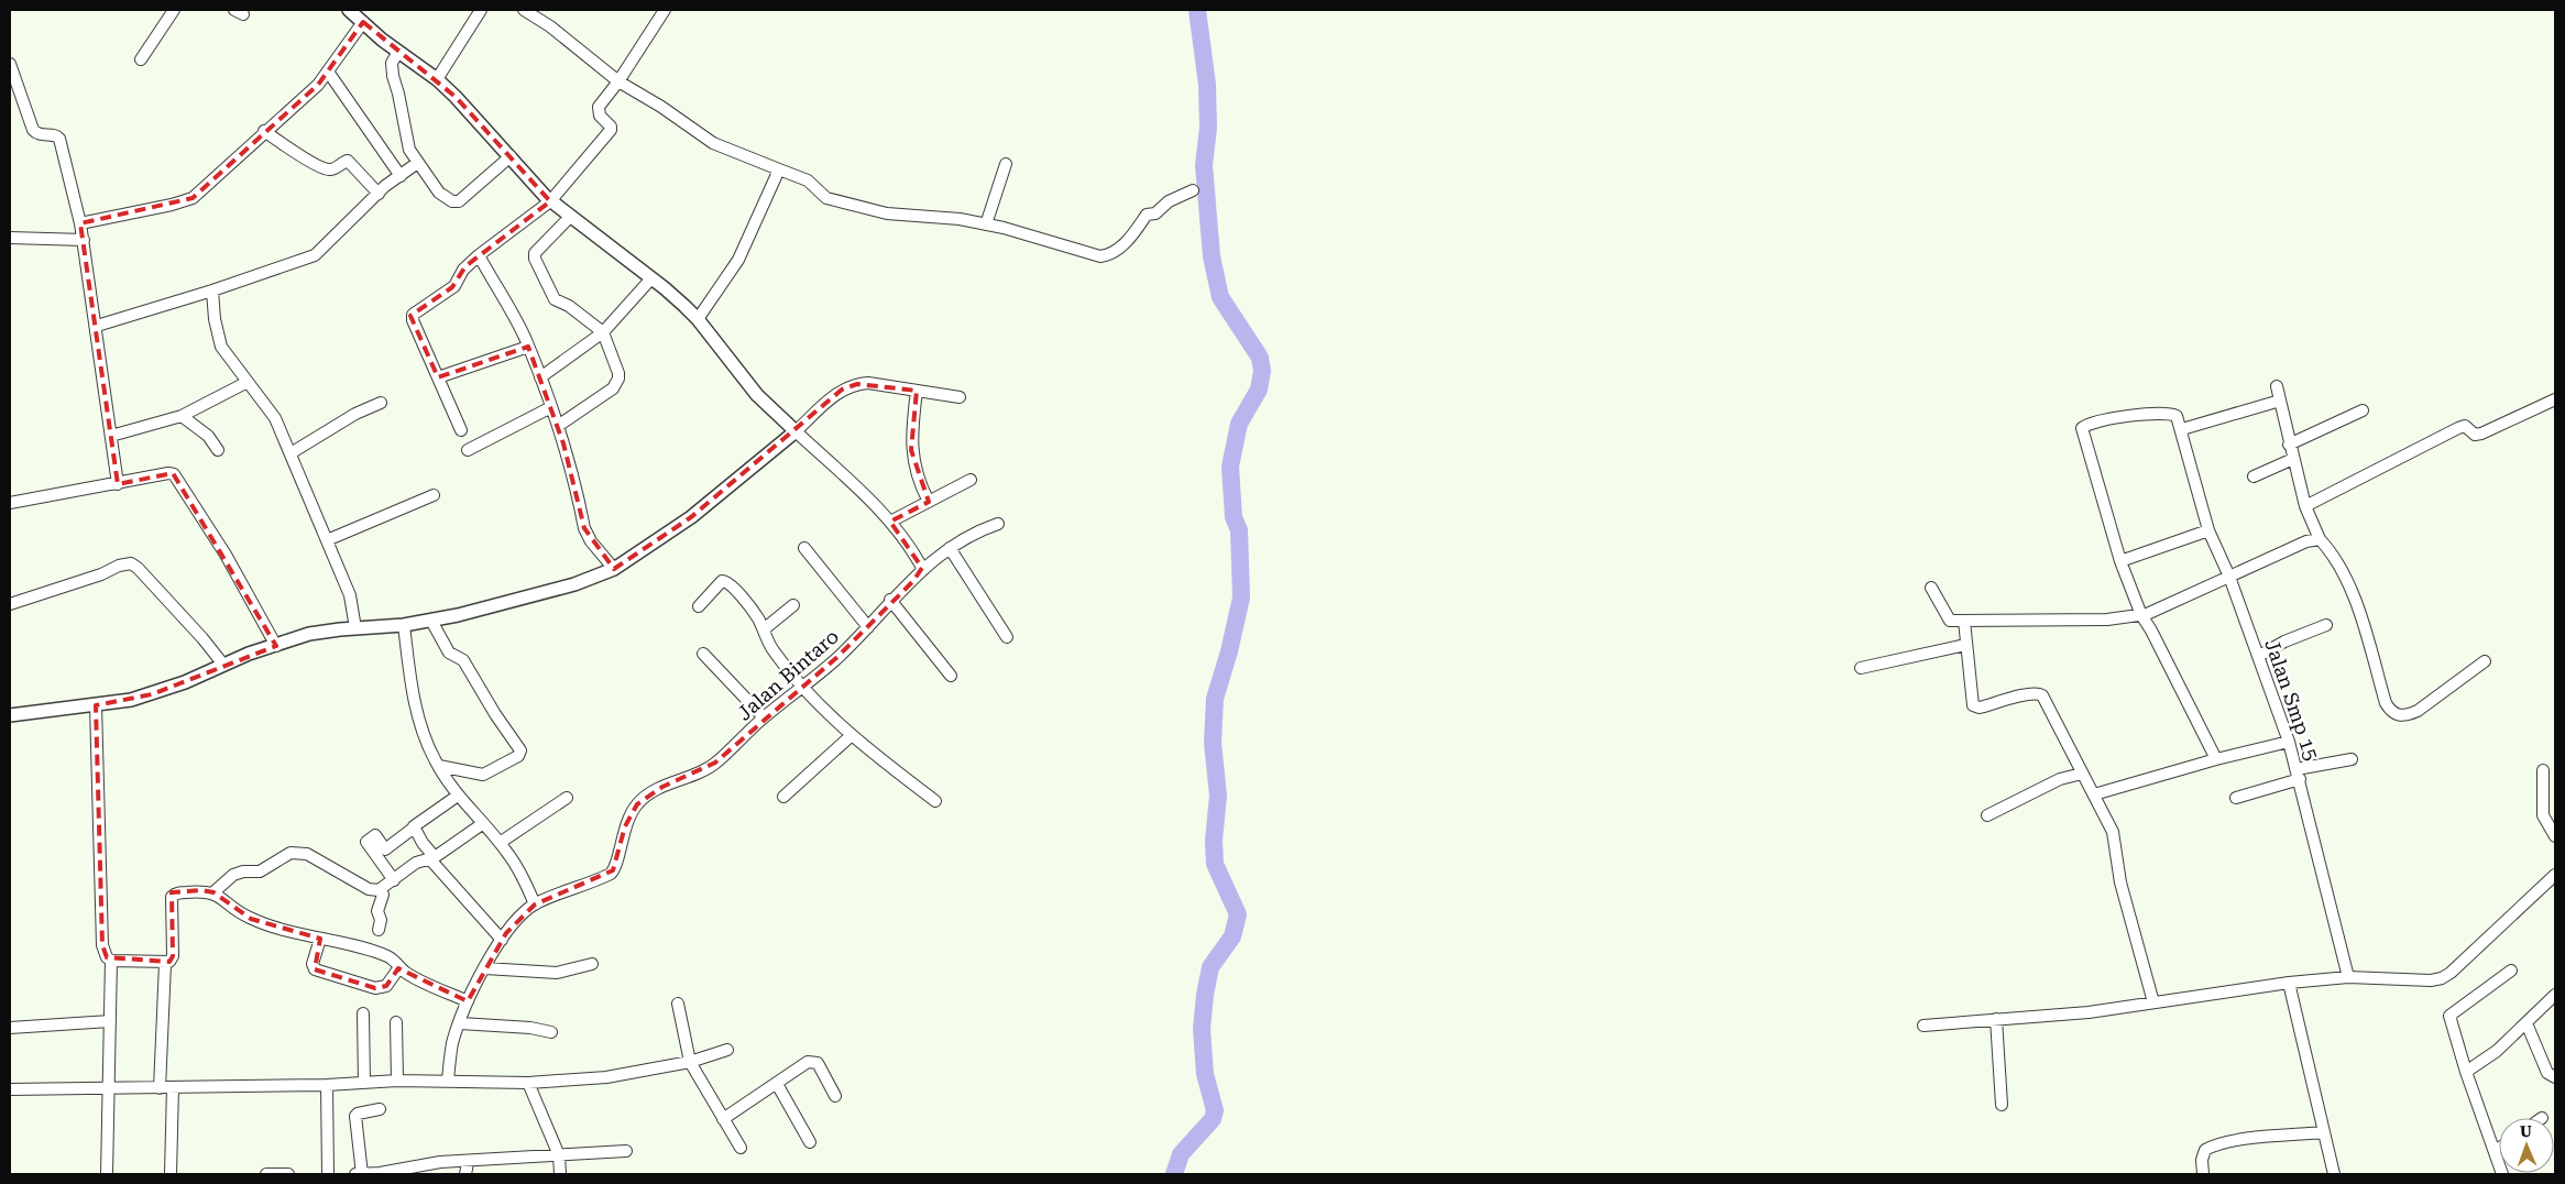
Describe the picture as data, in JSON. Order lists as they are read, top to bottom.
{
  "streets": {
    "street": ["Jalan Bintaro", "Jalan Smp 15"]
  },
  "north": "top"
}
